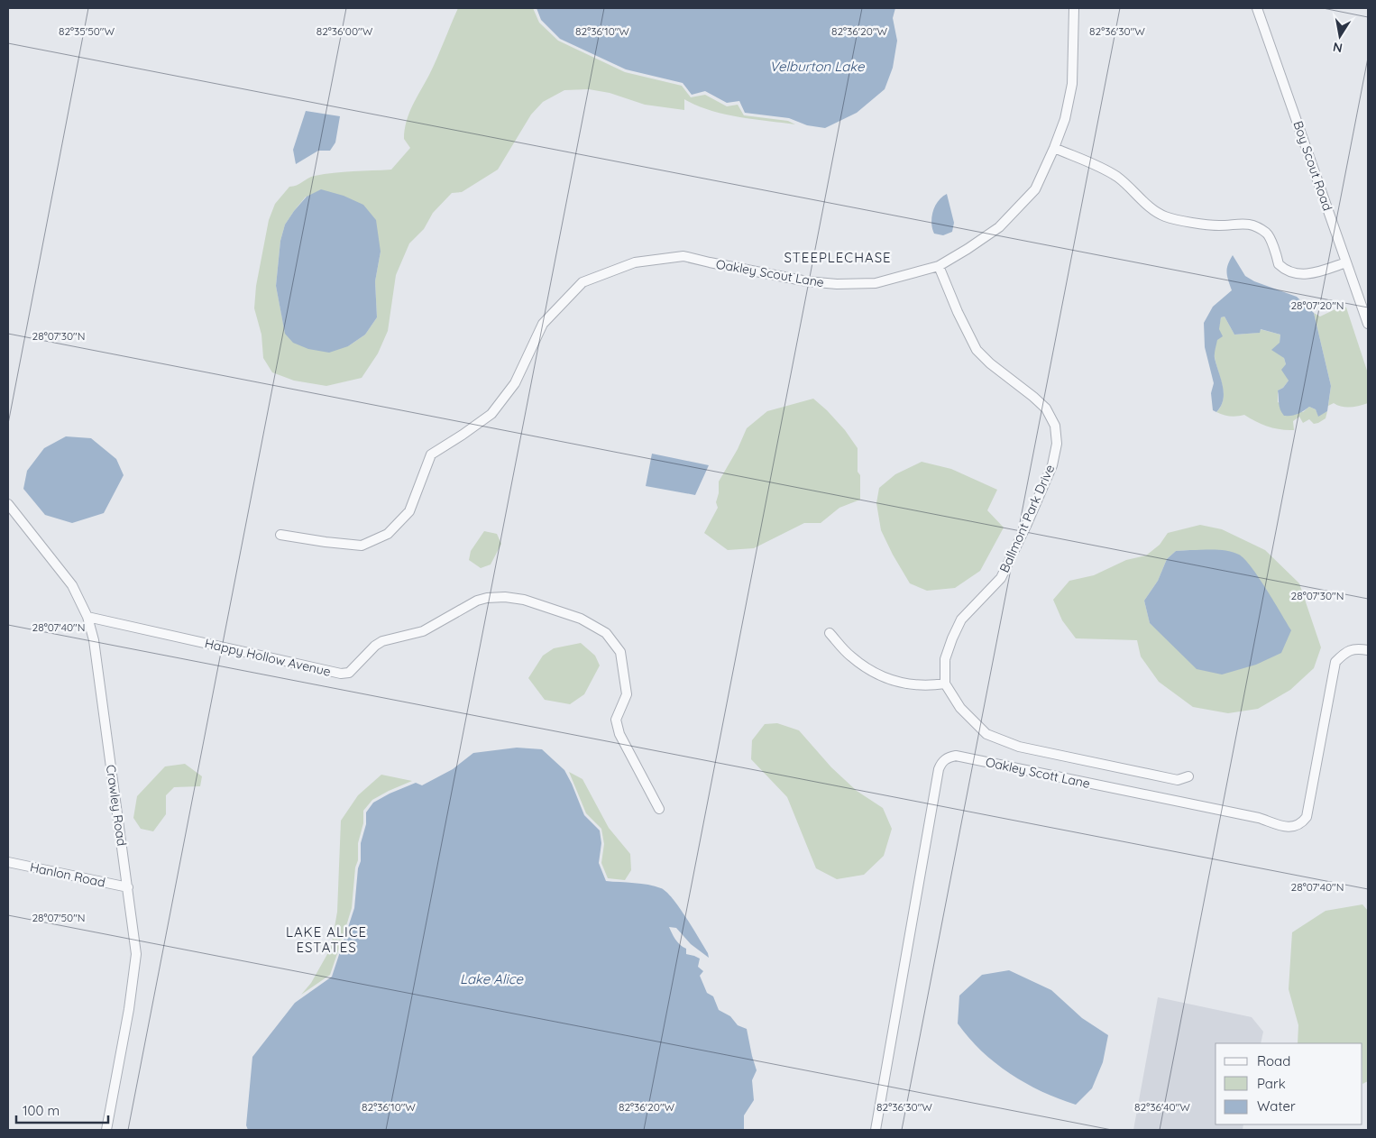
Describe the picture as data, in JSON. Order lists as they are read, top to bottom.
{
  "streets": {
    "street": [
      "Boy Scout Road",
      "Oakley Scout Lane",
      "Ballmont Park Drive",
      "Happy Hollow Avenue",
      "Oakley Scott Lane",
      "Crawley Road",
      "Hanlon Road"
    ]
  },
  "crossings": [
    ["Oakley Scout Lane", "Ballmont Park Drive"],
    ["Happy Hollow Avenue", "Crawley Road"],
    ["Crawley Road", "Hanlon Road"]
  ],
  "districts": ["STEEPLECHASE", "LAKE ALICE ESTATES"],
  "water": ["Velburton Lake", "Lake Alice"],
  "legend": ["Road", "Park", "Water"],
  "scale_bar": "100 m",
  "north": "bottom",
  "coordinates": [
    "82°35'50\"W",
    "82°36'00\"W",
    "82°36'10\"W",
    "82°36'20\"W",
    "82°36'30\"W",
    "28°07'20\"N",
    "28°07'30\"N",
    "28°07'40\"N",
    "28°07'50\"N",
    "82°36'40\"W"
  ]
}
